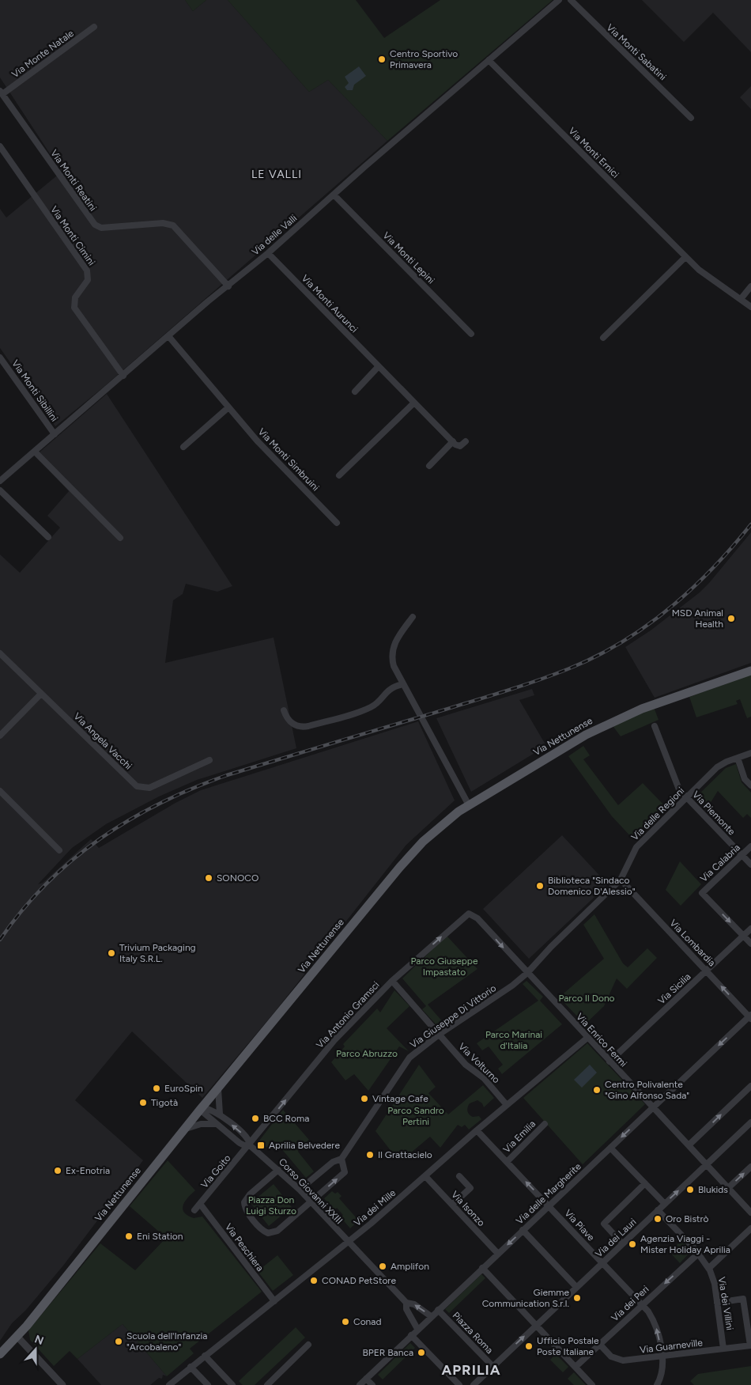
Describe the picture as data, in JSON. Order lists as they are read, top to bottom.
{
  "streets": {
    "main road": ["Via Nettunense"],
    "street": [
      "Via Monti Sabatini",
      "Via Monte Natale",
      "Via Monti Ernici",
      "Via Monti Reatini",
      "Via delle Valli",
      "Via Monti Cimini",
      "Via Monti Lepini",
      "Via Monti Aurunci",
      "Via Monti Sibillini",
      "Via Monti Simbruini",
      "Via Angela Vacchi",
      "Via Piemonte",
      "Via delle Regioni",
      "Via Calabria",
      "Via Lombardia",
      "Via Sicilia",
      "Via Antonio Gramsci",
      "Via Giuseppe Di Vittorio",
      "Via Enrico Fermi",
      "Via Volturno",
      "Via Emilia",
      "Via Goito",
      "Corso Giovanni XXIII",
      "Via delle Margherite",
      "Via dei Mille",
      "Via Isonzo",
      "Via Piave",
      "Via dei Lauri",
      "Via Peschiera",
      "Via dei Peri",
      "Via dei Villini",
      "Piazza Roma",
      "Via Guarneville"
    ]
  },
  "crossings": [
    ["Via Monte Natale", "Via Monti Reatini"],
    ["Via Monti Ernici", "Via delle Valli"],
    ["Via Monti Reatini", "Via delle Valli"],
    ["Via delle Valli", "Via Monti Cimini"],
    ["Via delle Valli", "Via Monti Lepini"],
    ["Via delle Valli", "Via Monti Aurunci"],
    ["Via delle Valli", "Via Monti Sibillini"],
    ["Via delle Valli", "Via Monti Simbruini"],
    ["Via Nettunense", "Corso Giovanni XXIII"],
    ["Via Piemonte", "Via delle Regioni"],
    ["Via Piemonte", "Via Calabria"],
    ["Via delle Regioni", "Via Lombardia"],
    ["Via delle Regioni", "Via Giuseppe Di Vittorio"],
    ["Via delle Regioni", "Via Enrico Fermi"],
    ["Via Calabria", "Via Sicilia"],
    ["Via Lombardia", "Via Sicilia"],
    ["Via Lombardia", "Via delle Margherite"],
    ["Via Sicilia", "Via Enrico Fermi"],
    ["Via Antonio Gramsci", "Via Enrico Fermi"],
    ["Via Antonio Gramsci", "Via Volturno"],
    ["Via Antonio Gramsci", "Via Goito"],
    ["Via Antonio Gramsci", "Corso Giovanni XXIII"],
    ["Via Giuseppe Di Vittorio", "Via Enrico Fermi"],
    ["Via Giuseppe Di Vittorio", "Via Volturno"],
    ["Via Giuseppe Di Vittorio", "Corso Giovanni XXIII"],
    ["Via Enrico Fermi", "Via delle Margherite"],
    ["Via Enrico Fermi", "Via dei Mille"],
    ["Via Enrico Fermi", "Via dei Lauri"],
    ["Via Volturno", "Via dei Mille"],
    ["Via Emilia", "Via Piave"],
    ["Via Goito", "Corso Giovanni XXIII"],
    ["Via Goito", "Via Peschiera"],
    ["Corso Giovanni XXIII", "Via dei Mille"],
    ["Via delle Margherite", "Via Isonzo"],
    ["Via delle Margherite", "Via Piave"],
    ["Via delle Margherite", "Piazza Roma"],
    ["Via dei Mille", "Via Isonzo"],
    ["Via dei Mille", "Via Piave"],
    ["Via dei Mille", "Via Peschiera"],
    ["Via Piave", "Via dei Lauri"],
    ["Via Piave", "Via dei Peri"],
    ["Via Piave", "Via Guarneville"],
    ["Via dei Lauri", "Via dei Villini"],
    ["Via dei Lauri", "Piazza Roma"],
    ["Via dei Peri", "Via dei Villini"],
    ["Via dei Peri", "Via Guarneville"],
    ["Via dei Villini", "Via Guarneville"]
  ],
  "one_way": ["Via Antonio Gramsci", "Via dei Peri"],
  "districts": ["LE VALLI", "APRILIA"],
  "parks": [
    "Parco Giuseppe Impastato",
    "Parco Il Dono",
    "Parco Marinai d'Italia",
    "Parco Abruzzo",
    "Parco Sandro Pertini",
    "Piazza Don Luigi Sturzo"
  ],
  "places": {
    "other": [
      "Centro Sportivo Primavera",
      "MSD Animal Health",
      "SONOCO",
      "Biblioteca \"Sindaco Domenico D'Alessio\"",
      "Trivium Packaging Italy S.R.L.",
      "EuroSpin",
      "Centro Polivalente \"Gino Alfonso Sada\"",
      "Vintage Cafe",
      "Tigotà",
      "BCC Roma",
      "Il Grattacielo",
      "Ex-Enotria",
      "Blukids",
      "Oro Bistrò",
      "Eni Station",
      "Agenzia Viaggi - Mister Holiday Aprilia",
      "Amplifon",
      "CONAD PetStore",
      "Giemme Communication S.r.l.",
      "Conad",
      "Scuola dell'Infanzia \"Arcobaleno\"",
      "Ufficio Postale Poste Italiane",
      "BPER Banca"
    ],
    "transit": ["Aprilia Belvedere"]
  },
  "north": "top"
}
